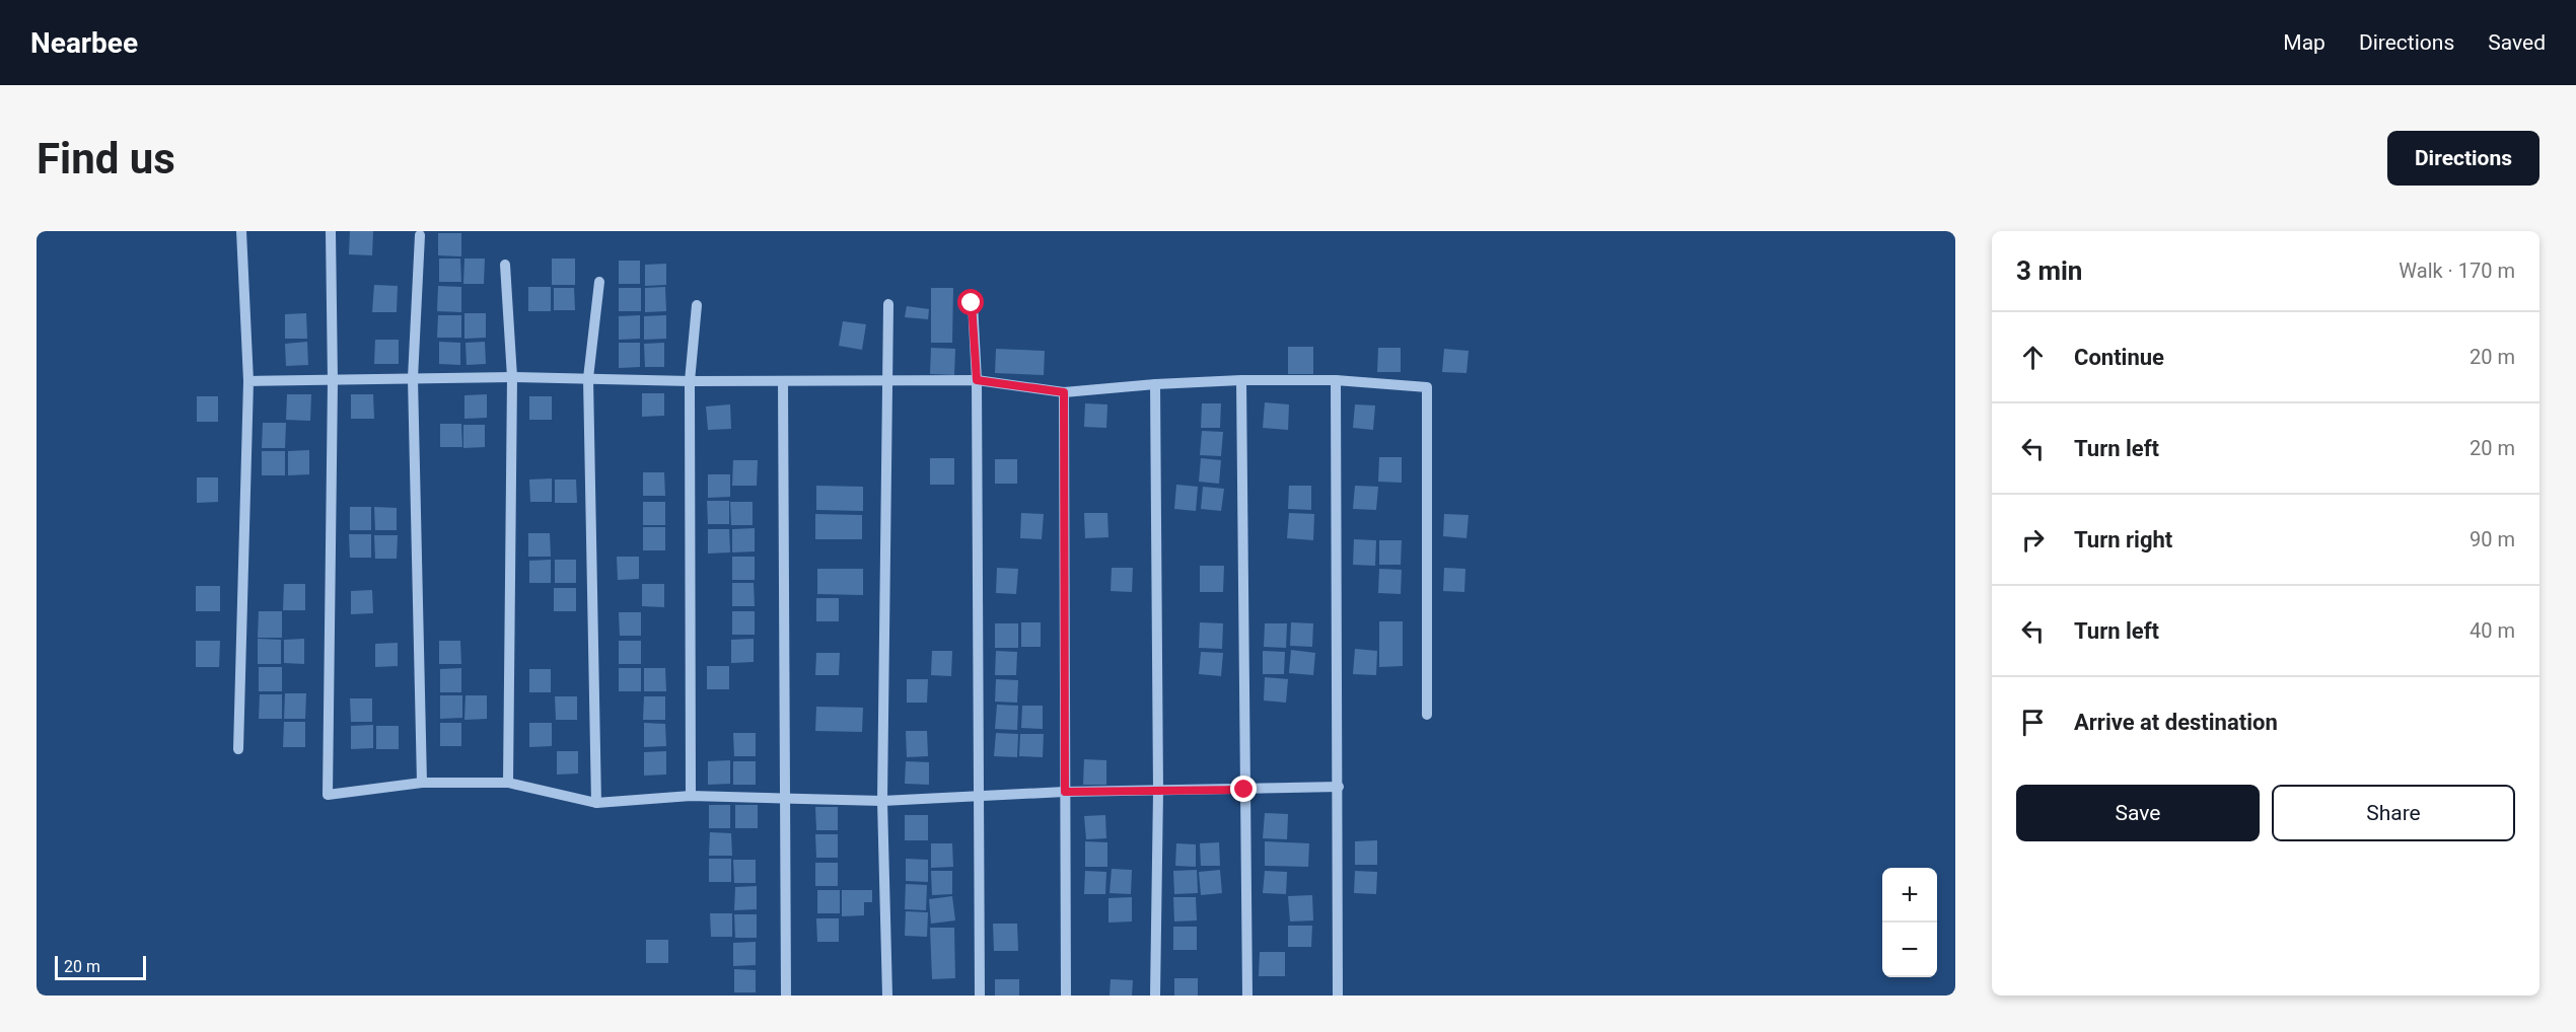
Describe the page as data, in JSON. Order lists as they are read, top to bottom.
{
  "scale_bar": "20 m",
  "page": {
    "header": "Nearbee",
    "nav": ["Map", "Directions", "Saved"],
    "buttons": [
      "Directions",
      ["Save", "Share"]
    ],
    "title": "Find us",
    "heading": ["3 min", "Walk · 170 m"],
    "list": [
      ["Continue", "20 m"],
      ["Turn left", "20 m"],
      ["Turn right", "90 m"],
      ["Turn left", "40 m"],
      "Arrive at destination"
    ],
    "map_buttons": ["+", "−"],
    "scale": "20 m"
  }
}
